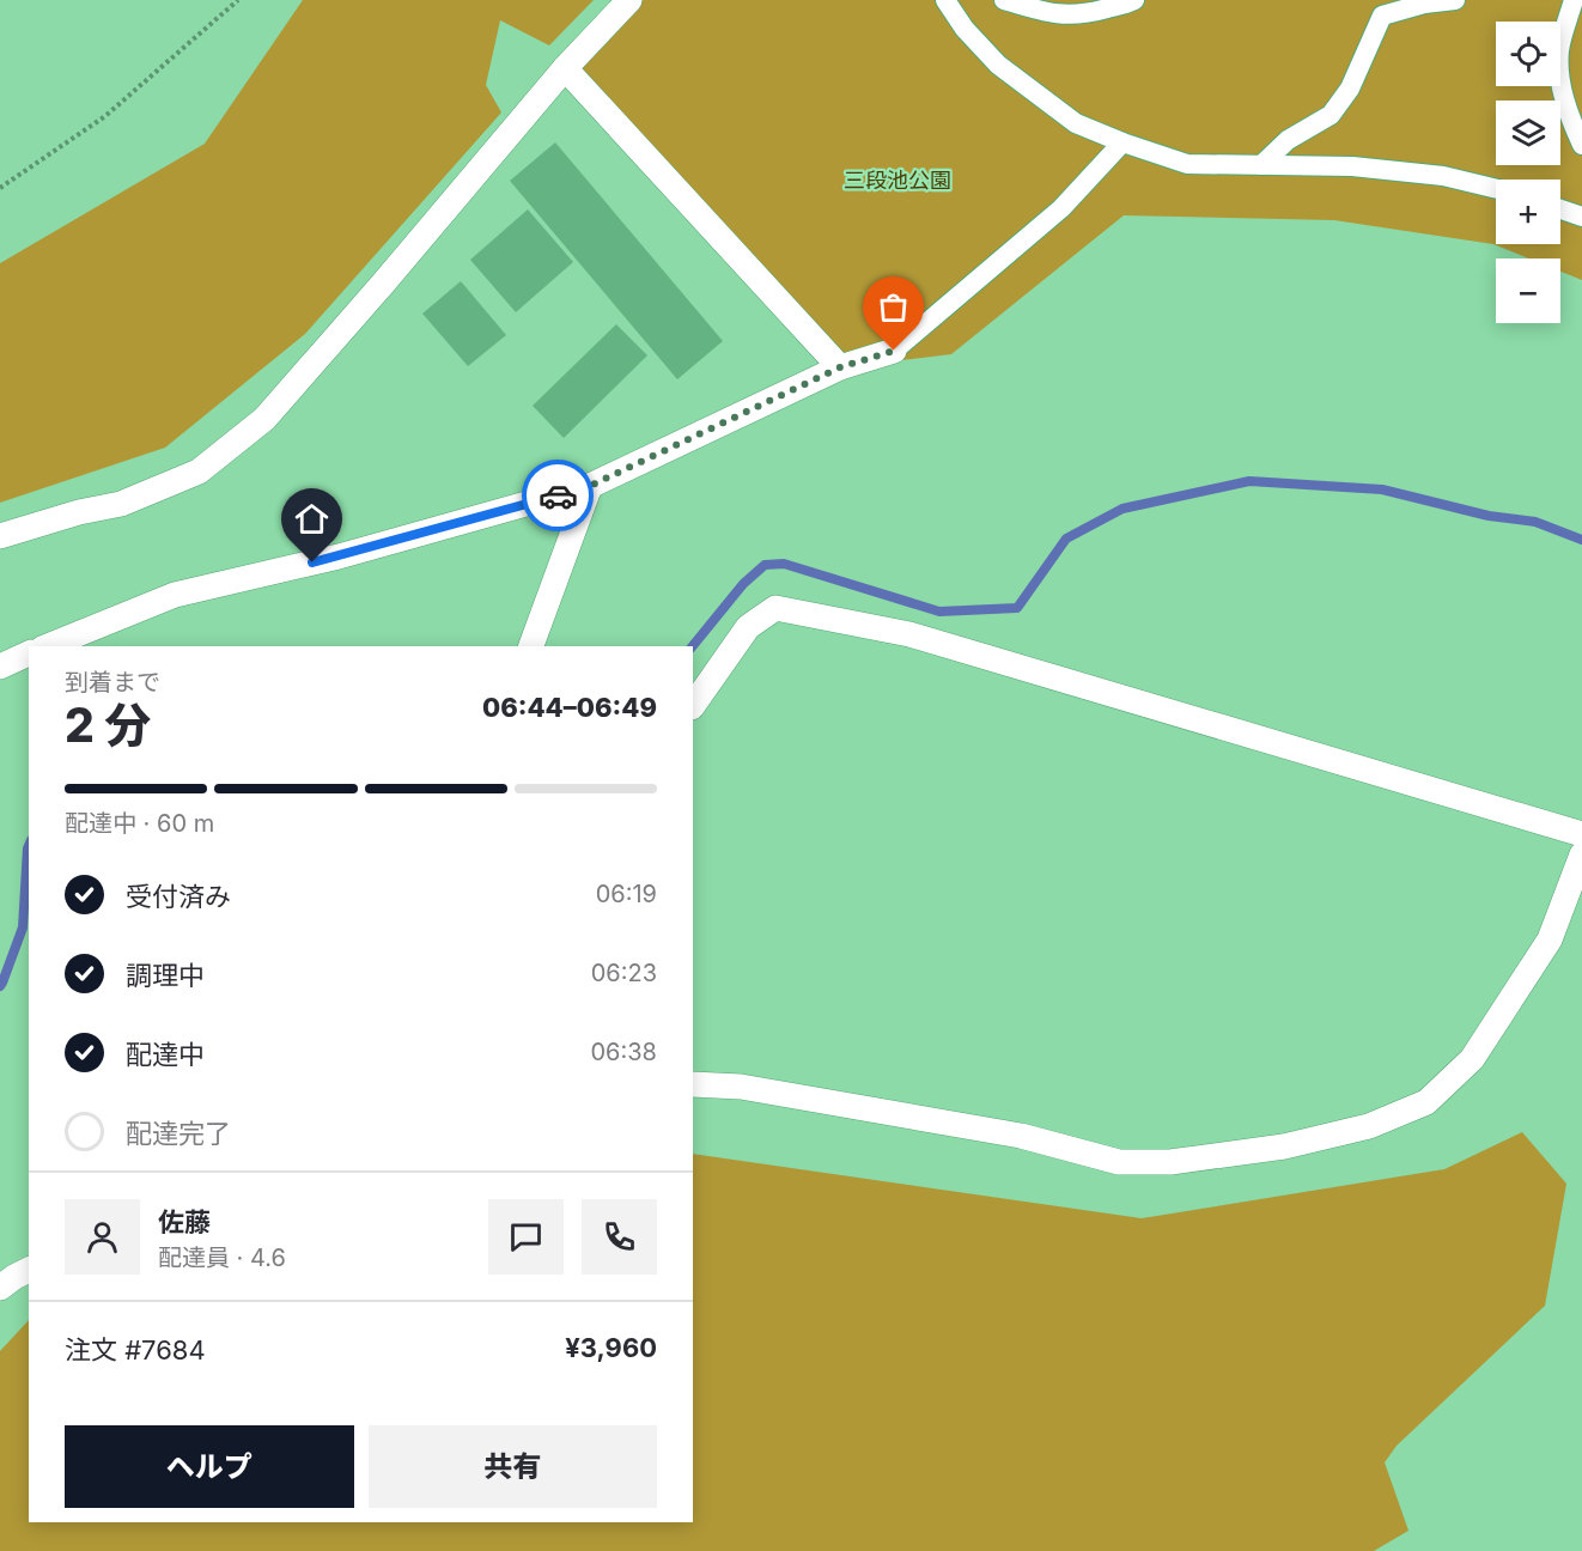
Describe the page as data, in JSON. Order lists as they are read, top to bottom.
{
  "parks": ["三段池公園"],
  "page": {
    "map_buttons": ["+", "−"],
    "heading": ["2 分", "到着まで", "06:44–06:49"],
    "panel": [
      "佐藤",
      "配達員 · 4.6",
      "注文 #7684",
      "¥3,960"
    ],
    "bar": "配達中 · 60 m",
    "list": [
      ["受付済み", "06:19"],
      ["調理中", "06:23"],
      ["配達中", "06:38"],
      "配達完了"
    ],
    "buttons": ["ヘルプ", "共有"]
  }
}
